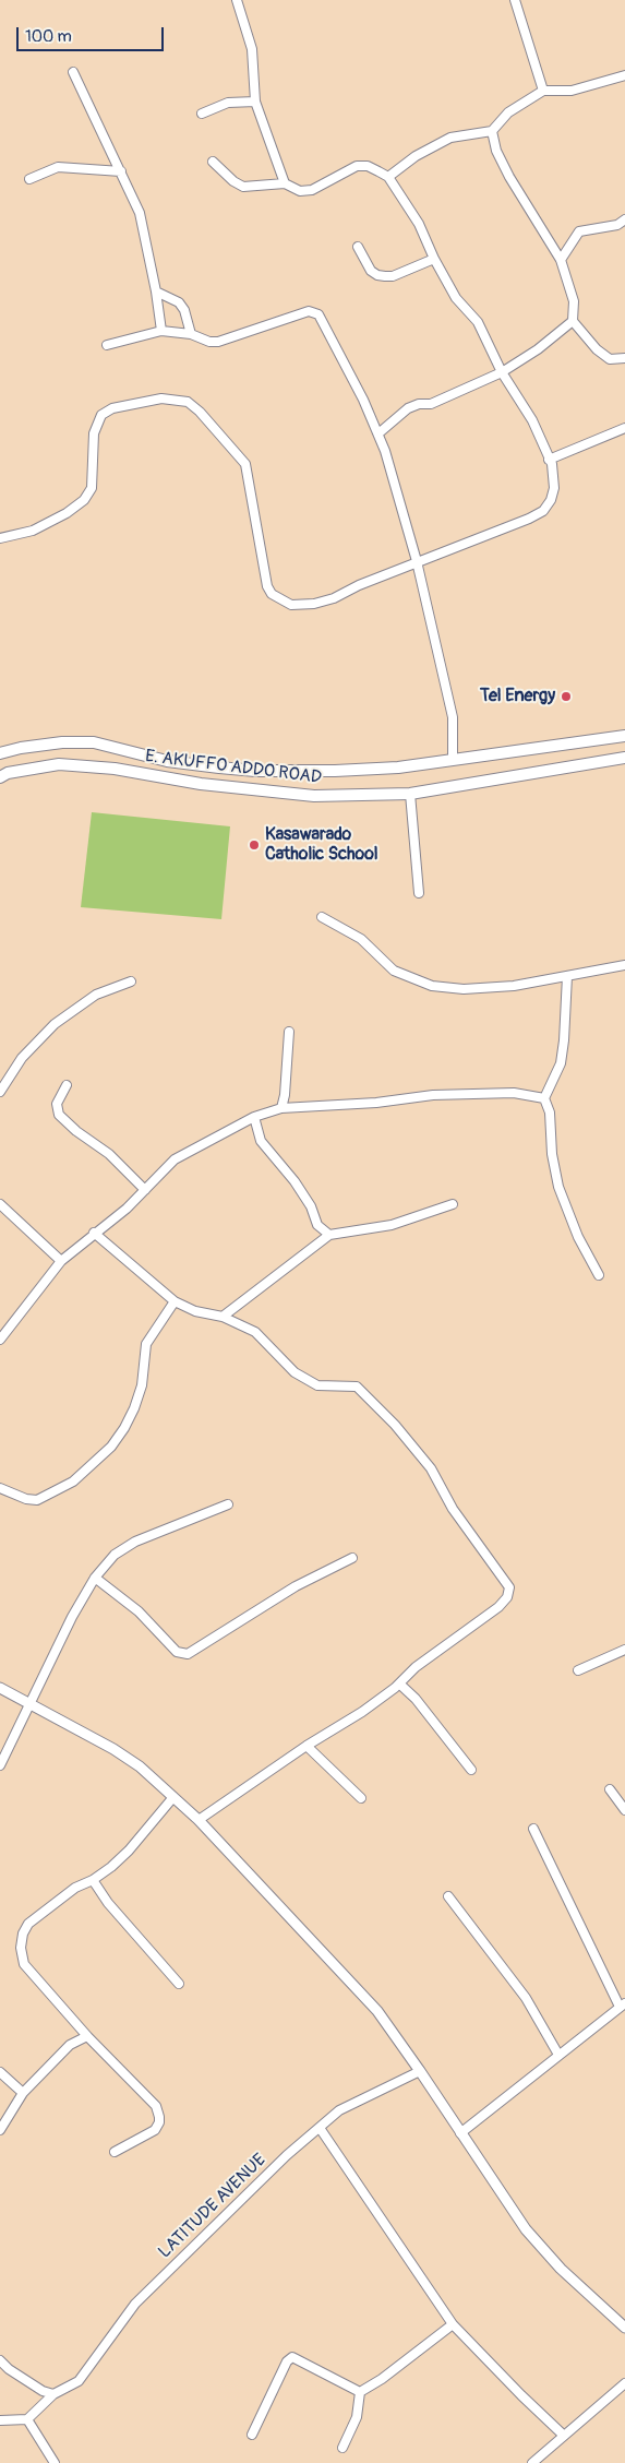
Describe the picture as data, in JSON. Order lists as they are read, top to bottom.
{
  "streets": {
    "main road": ["E. AKUFFO ADDO ROAD"],
    "street": ["LATITUDE AVENUE"]
  },
  "places": ["Tel Energy", "Kasawarado Catholic School"],
  "scale_bar": "100 m"
}
